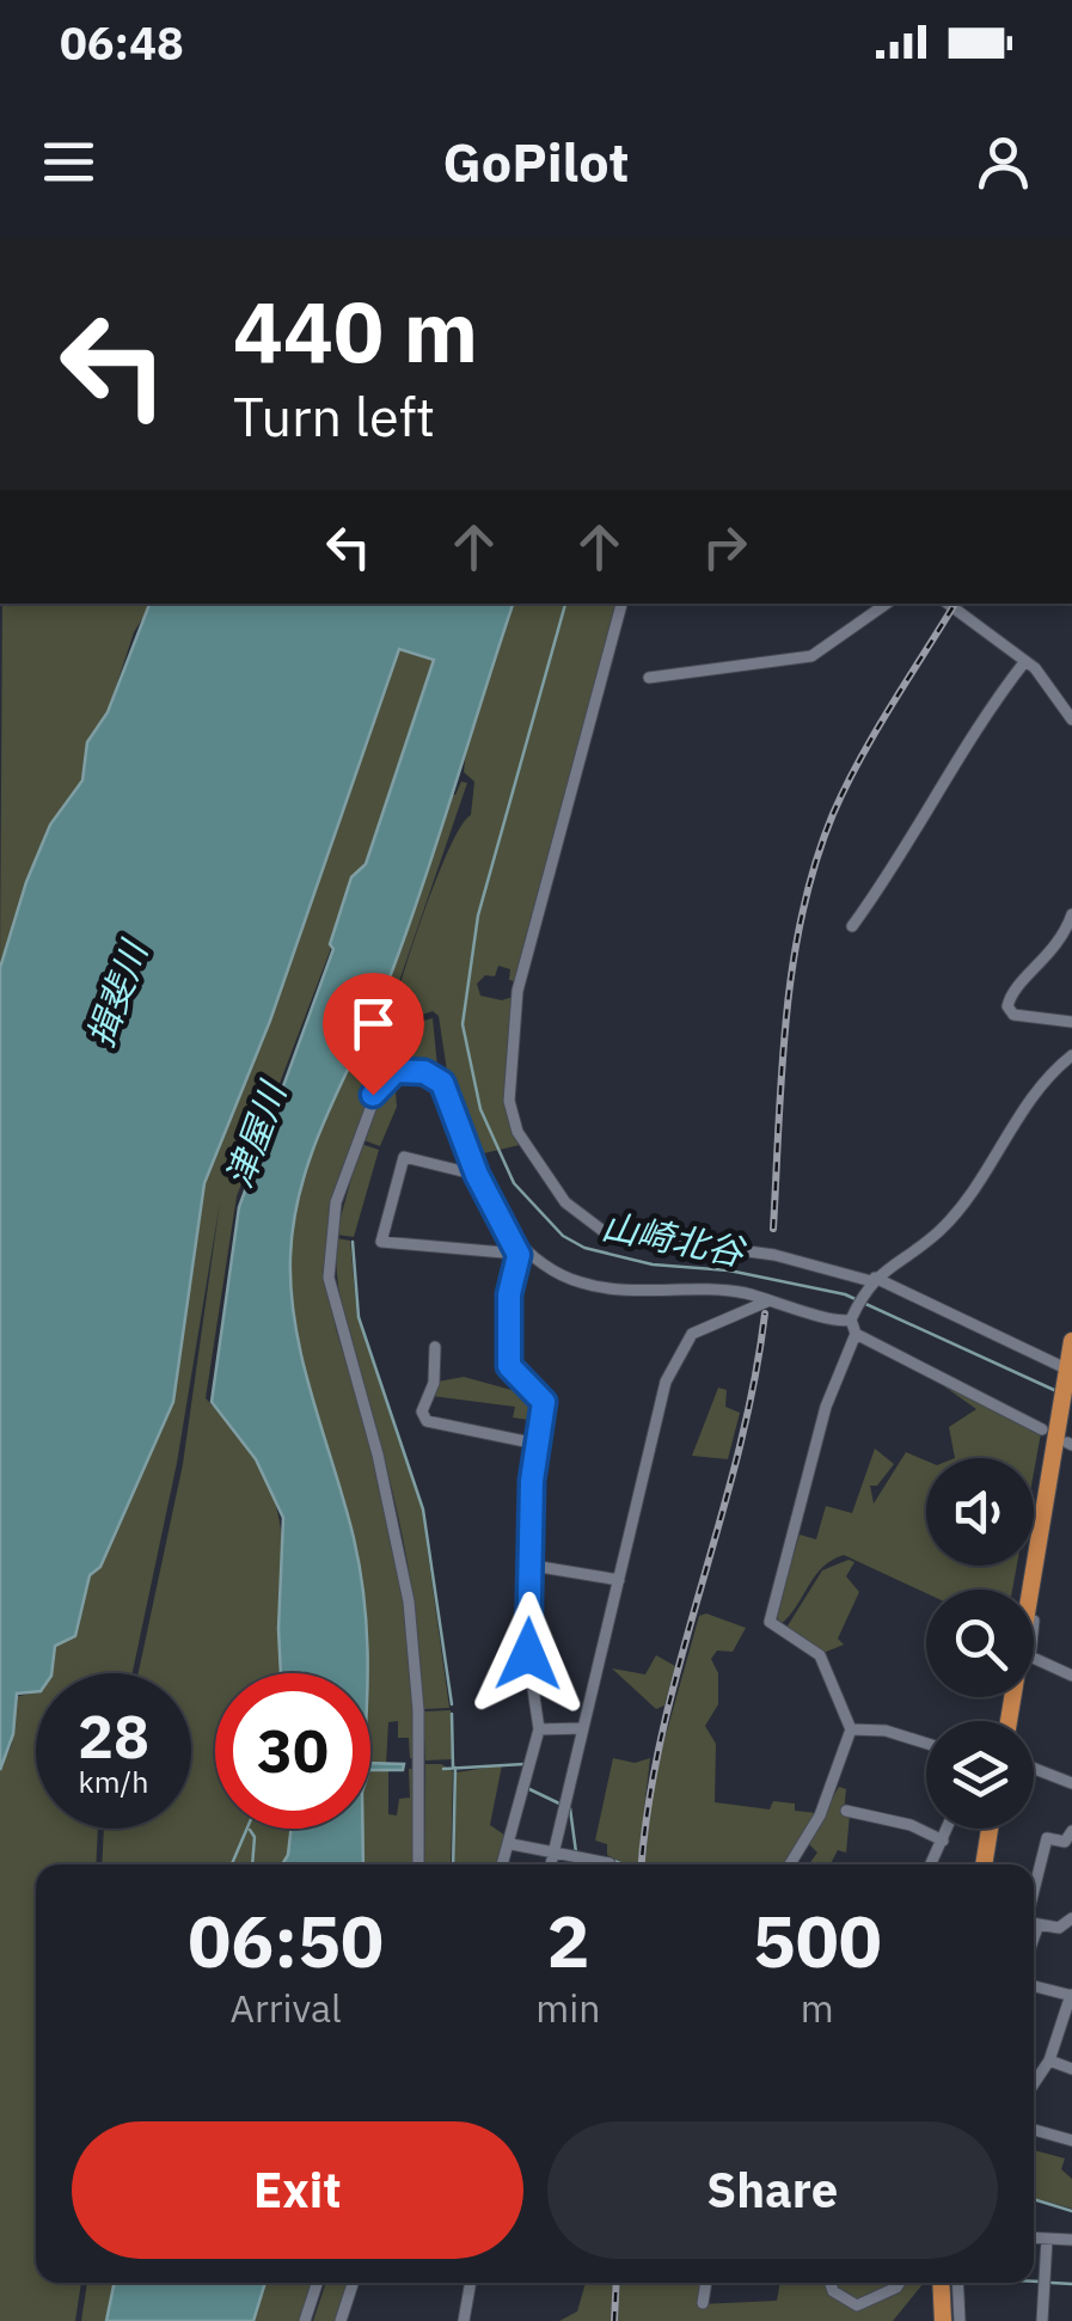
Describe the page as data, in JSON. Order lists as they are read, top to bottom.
{
  "water": ["揖斐川", "津屋川", "山崎北谷"],
  "page": {
    "status": "06:48",
    "header": "GoPilot",
    "turn": ["440 m", "Turn left"],
    "speed": "28 km/h",
    "limit": "30",
    "eta": [
      "06:50",
      "Arrival",
      "2",
      "min",
      "500",
      "m"
    ],
    "buttons": ["Exit", "Share"]
  }
}
